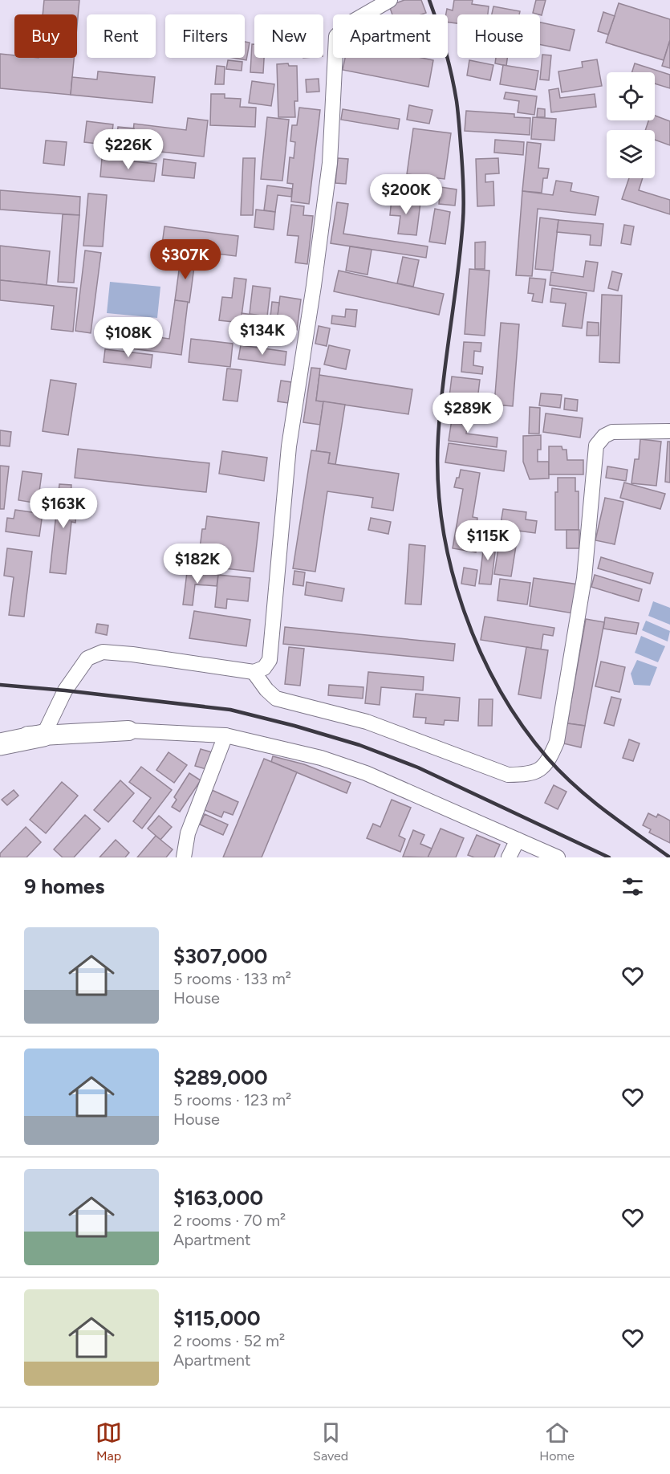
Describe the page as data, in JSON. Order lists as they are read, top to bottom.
{
  "page": {
    "chip": [
      "Buy",
      "Rent",
      "Filters",
      "New",
      "Apartment",
      "House"
    ],
    "price": [
      "$226K",
      "$200K",
      "$307K",
      "$134K",
      "$108K",
      "$289K",
      "$163K",
      "$115K",
      "$182K"
    ],
    "heading": "9 homes",
    "list": [
      {
        "name": "$307,000",
        "note": "5 rooms · 133 m² · House"
      },
      {
        "name": "$289,000",
        "note": "5 rooms · 123 m² · House"
      },
      {
        "name": "$163,000",
        "note": "2 rooms · 70 m² · Apartment"
      },
      {
        "name": "$115,000",
        "note": "2 rooms · 52 m² · Apartment"
      }
    ],
    "tabs": ["Map", "Saved", "Home"]
  }
}
